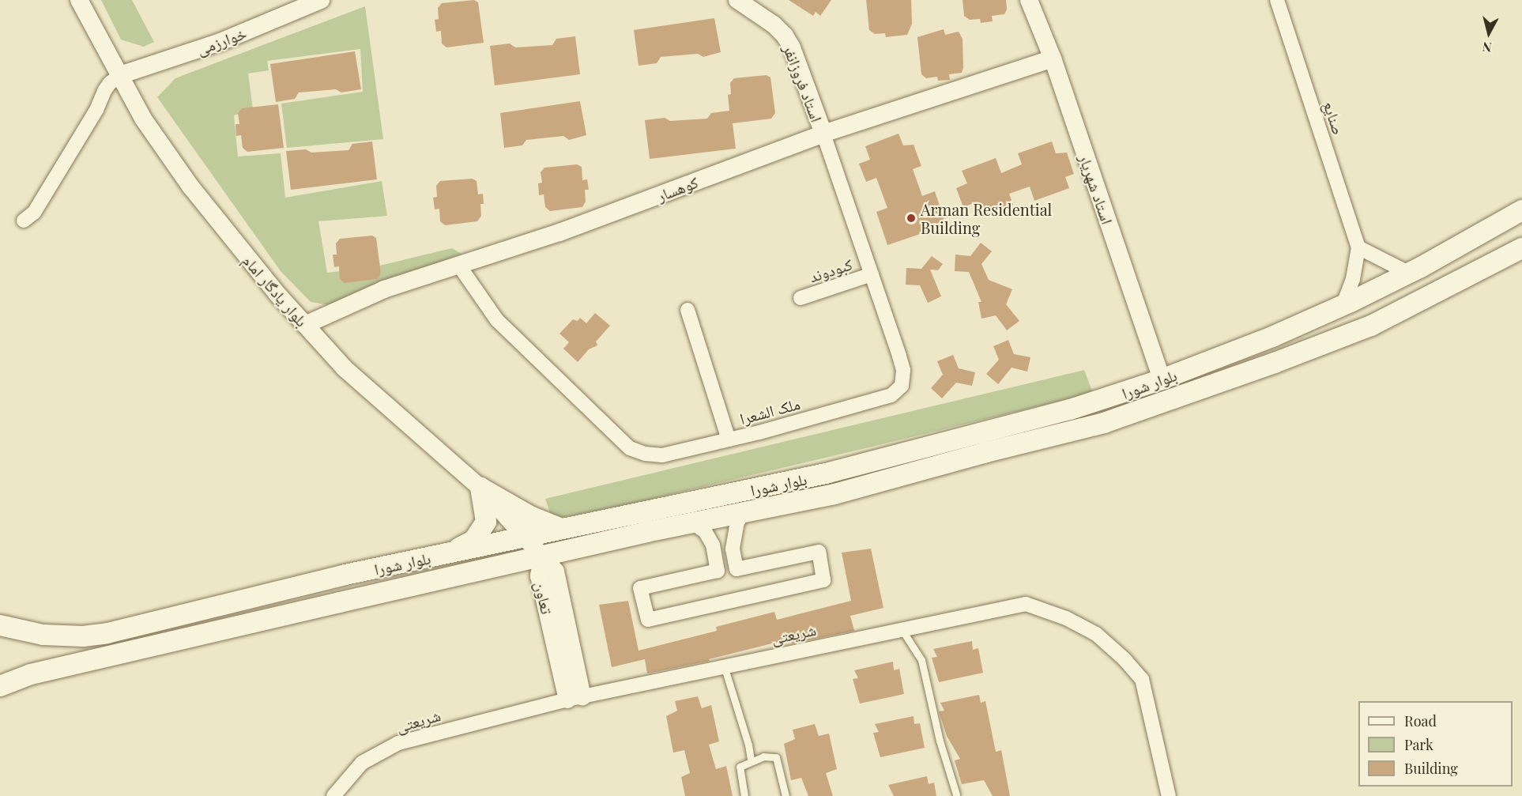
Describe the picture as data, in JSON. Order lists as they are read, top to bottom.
{
  "streets": {
    "main road": ["بلوار شورا"],
    "street": [
      "خوارزمی",
      "استاد فروزانفر",
      "صنایع",
      "کوهسار",
      "استاد شهریار",
      "کبودوند",
      "بلوار یادگار امام",
      "ملک الشعرا",
      "تعاون",
      "شریعتی"
    ]
  },
  "crossings": [
    ["خوارزمی", "بلوار یادگار امام"],
    ["استاد فروزانفر", "کوهسار"],
    ["استاد فروزانفر", "ملک الشعرا"],
    ["کوهسار", "استاد شهریار"],
    ["کوهسار", "بلوار یادگار امام"],
    ["کوهسار", "ملک الشعرا"],
    ["استاد شهریار", "بلوار شورا"],
    ["کبودوند", "ملک الشعرا"],
    ["بلوار یادگار امام", "بلوار شورا"],
    ["بلوار یادگار امام", "تعاون"],
    ["بلوار شورا", "تعاون"],
    ["تعاون", "شریعتی"]
  ],
  "places": ["Arman Residential Building"],
  "legend": ["Road", "Park", "Building"],
  "north": "bottom"
}
